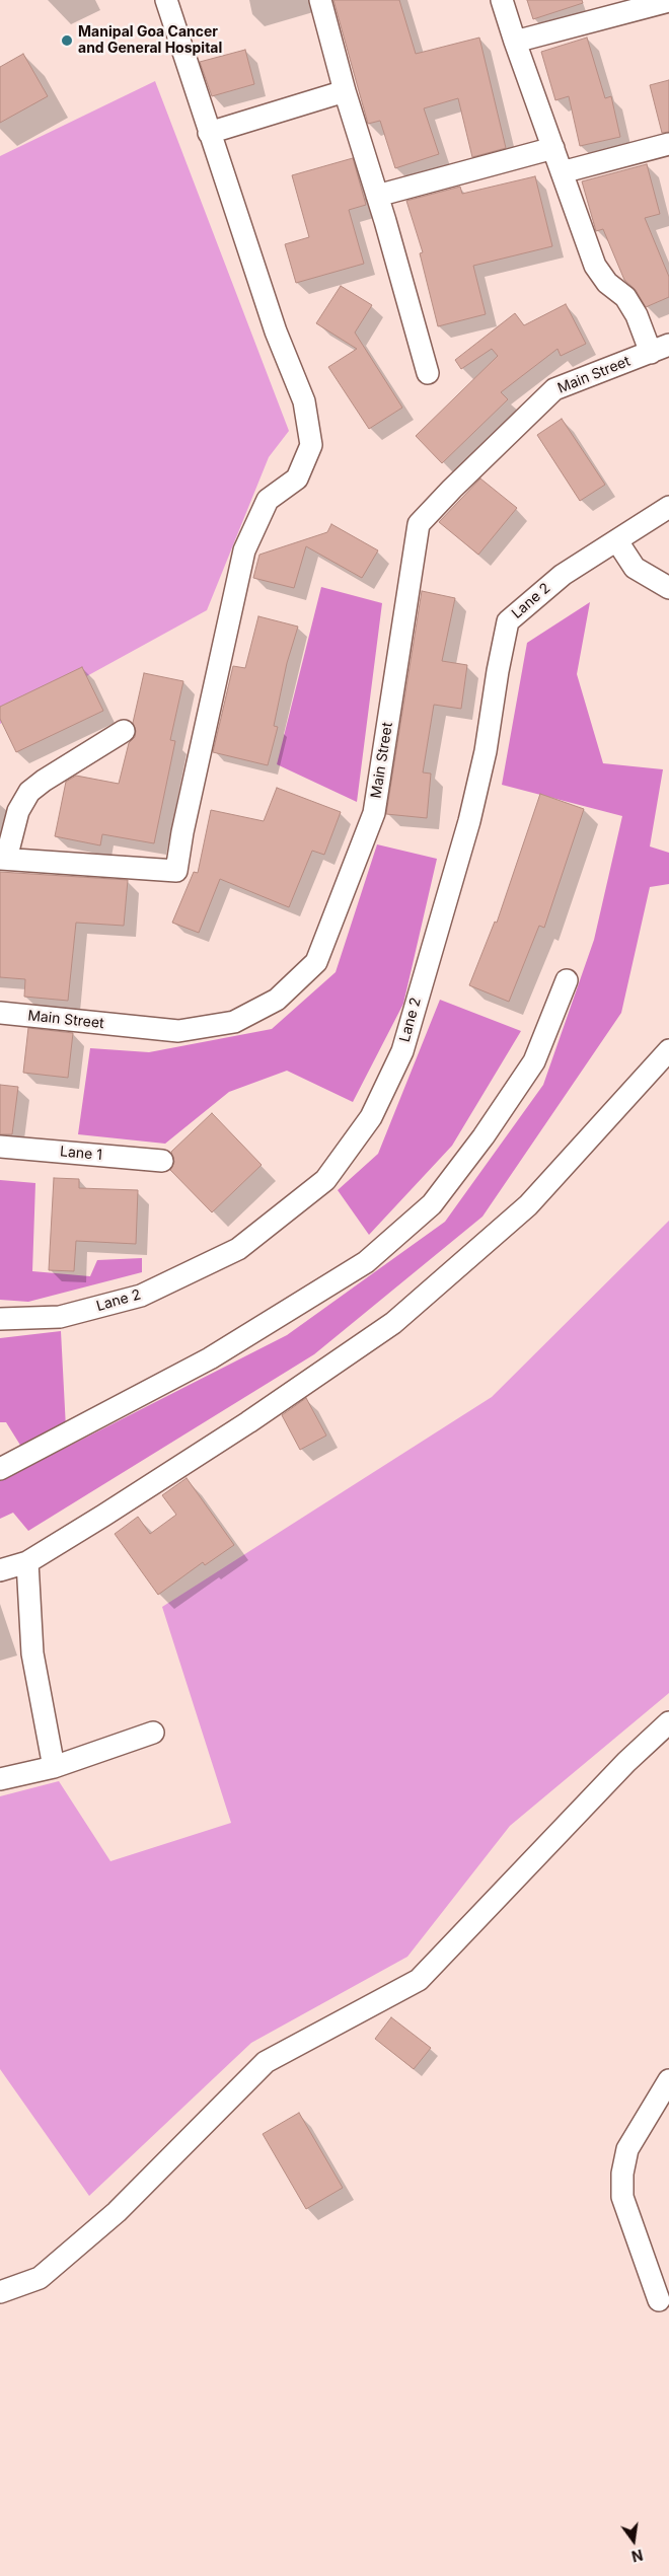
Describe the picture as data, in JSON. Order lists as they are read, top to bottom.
{
  "streets": {
    "street": ["Main Street", "Lane 2", "Lane 1"]
  },
  "places": ["Manipal Goa Cancer and General Hospital"],
  "north": "bottom"
}
